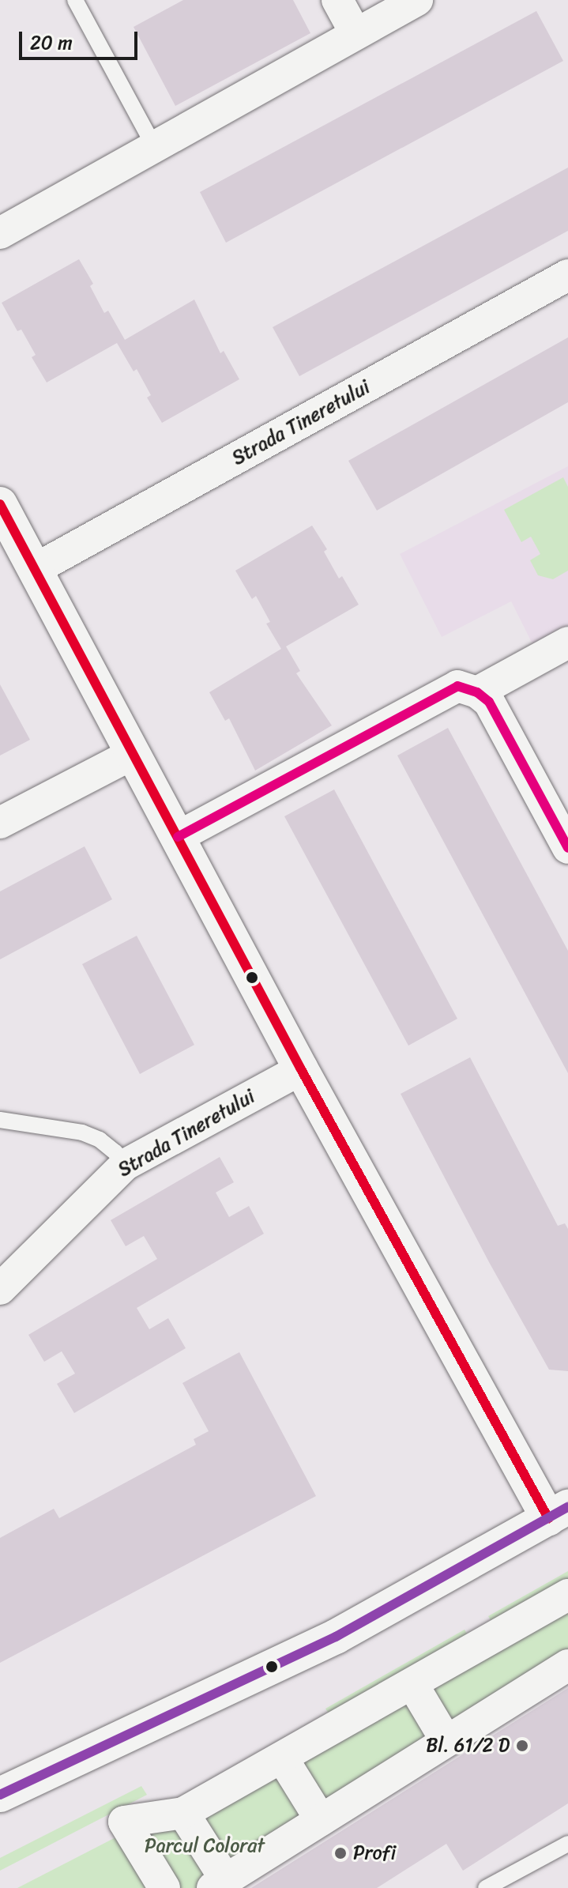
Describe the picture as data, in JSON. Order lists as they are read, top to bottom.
{
  "streets": {
    "street": ["Strada Tineretului"]
  },
  "parks": ["Parcul Colorat"],
  "places": ["Bl. 61/2 D", "Profi"],
  "scale_bar": "20 m"
}
